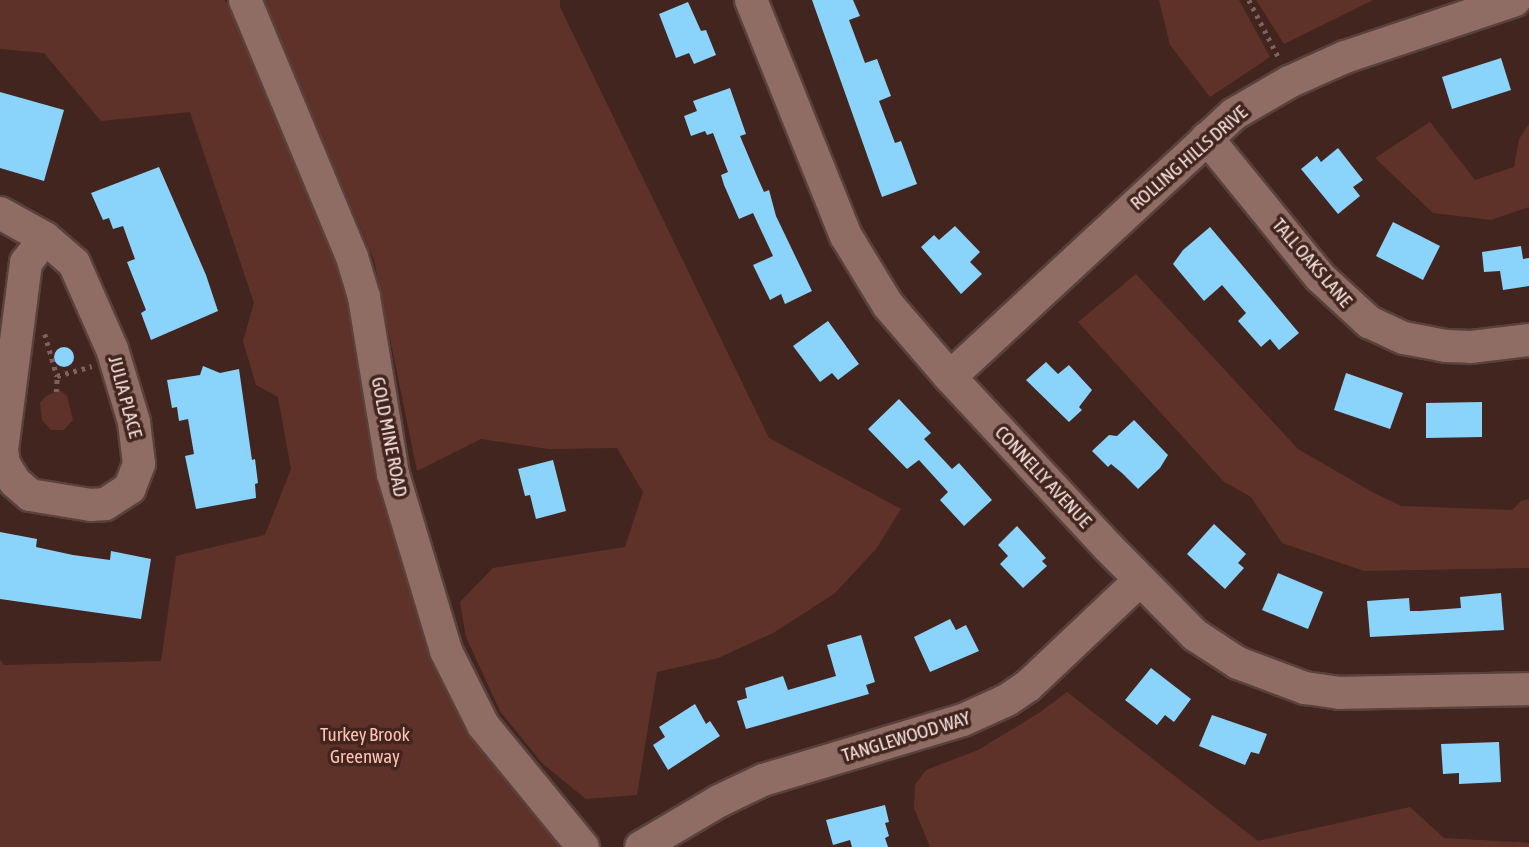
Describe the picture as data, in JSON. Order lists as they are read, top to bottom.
{
  "streets": {
    "street": [
      "ROLLING HILLS DRIVE",
      "TALL OAKS LANE",
      "JULIA PLACE",
      "GOLD MINE ROAD",
      "CONNELLY AVENUE",
      "TANGLEWOOD WAY"
    ]
  },
  "crossings": [
    ["ROLLING HILLS DRIVE", "TALL OAKS LANE"],
    ["ROLLING HILLS DRIVE", "CONNELLY AVENUE"],
    ["CONNELLY AVENUE", "TANGLEWOOD WAY"]
  ],
  "parks": ["Turkey Brook Greenway"]
}
